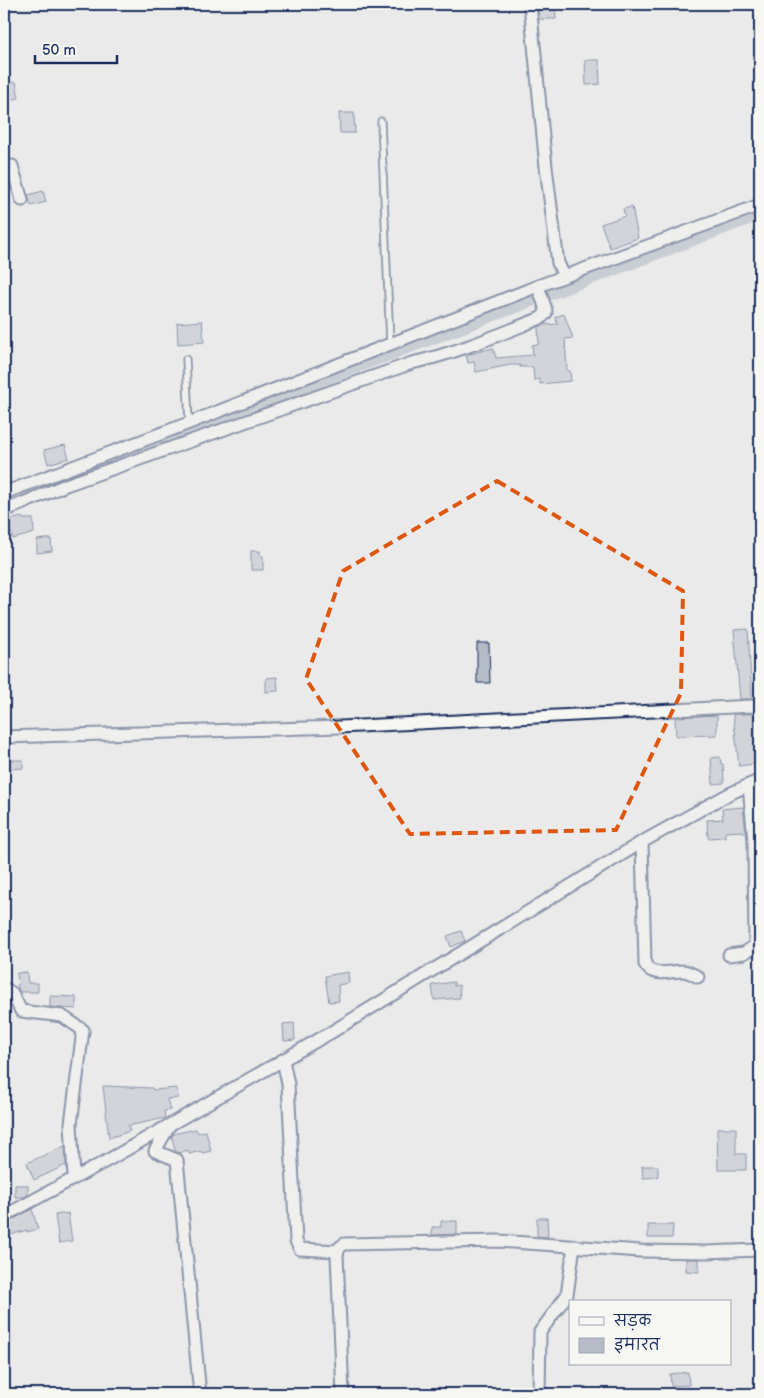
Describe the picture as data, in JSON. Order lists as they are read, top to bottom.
{
  "legend": ["सड़क", "इमारत"],
  "scale_bar": "50 m"
}
